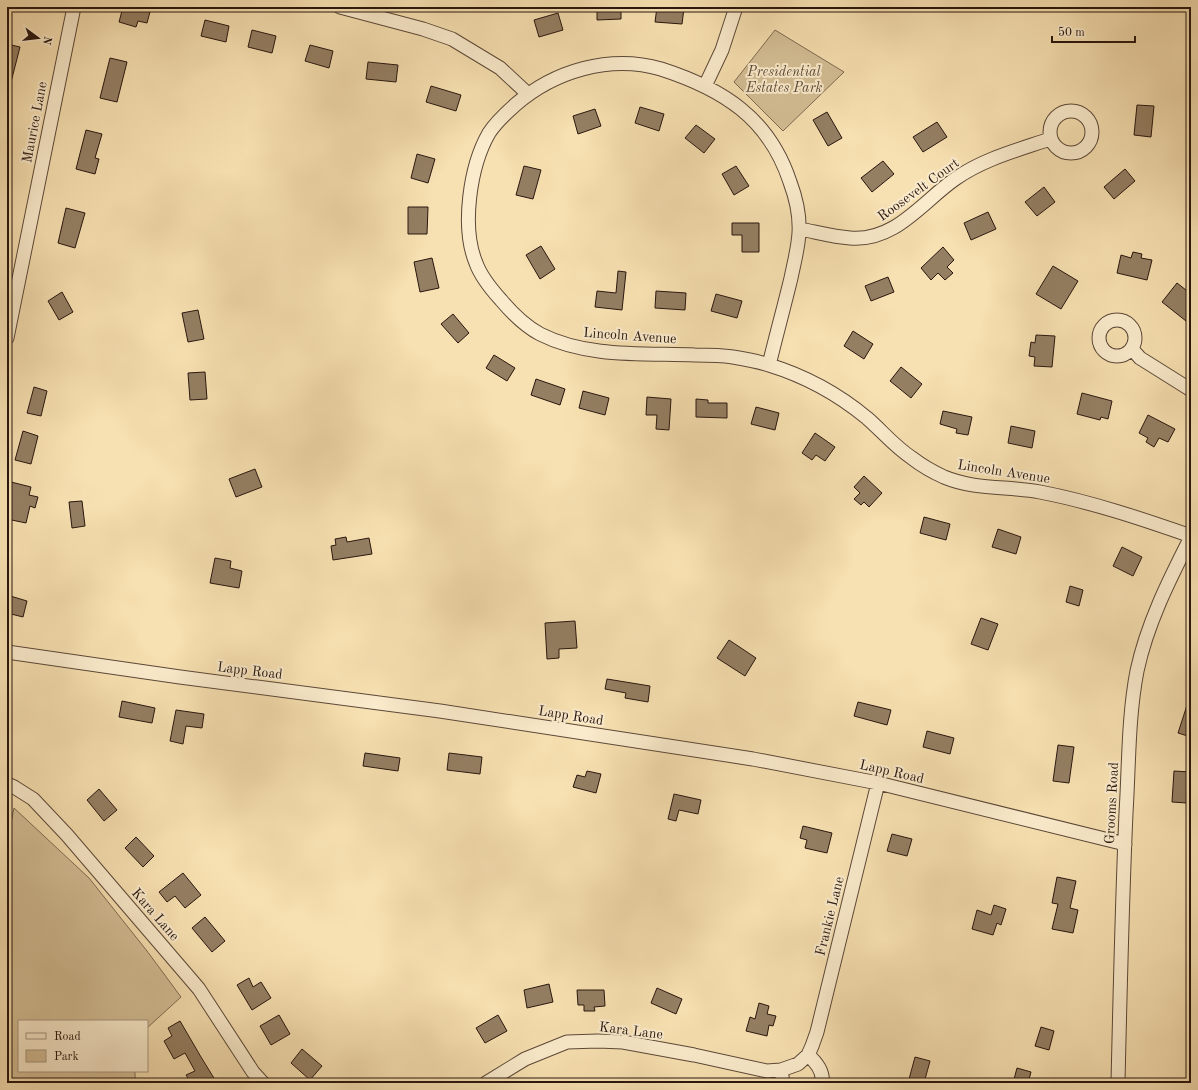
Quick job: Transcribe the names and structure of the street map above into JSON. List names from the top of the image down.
{
  "streets": {
    "street": [
      "Maurice Lane",
      "Roosevelt Court",
      "Lincoln Avenue",
      "Lapp Road",
      "Grooms Road",
      "Kara Lane",
      "Frankie Lane"
    ]
  },
  "crossings": [
    ["Roosevelt Court", "Lincoln Avenue"],
    ["Lincoln Avenue", "Grooms Road"],
    ["Lapp Road", "Grooms Road"],
    ["Lapp Road", "Frankie Lane"],
    ["Kara Lane", "Frankie Lane"]
  ],
  "parks": ["Presidential Estates Park"],
  "legend": ["Road", "Park"],
  "scale_bar": "50 m",
  "north": "right"
}
